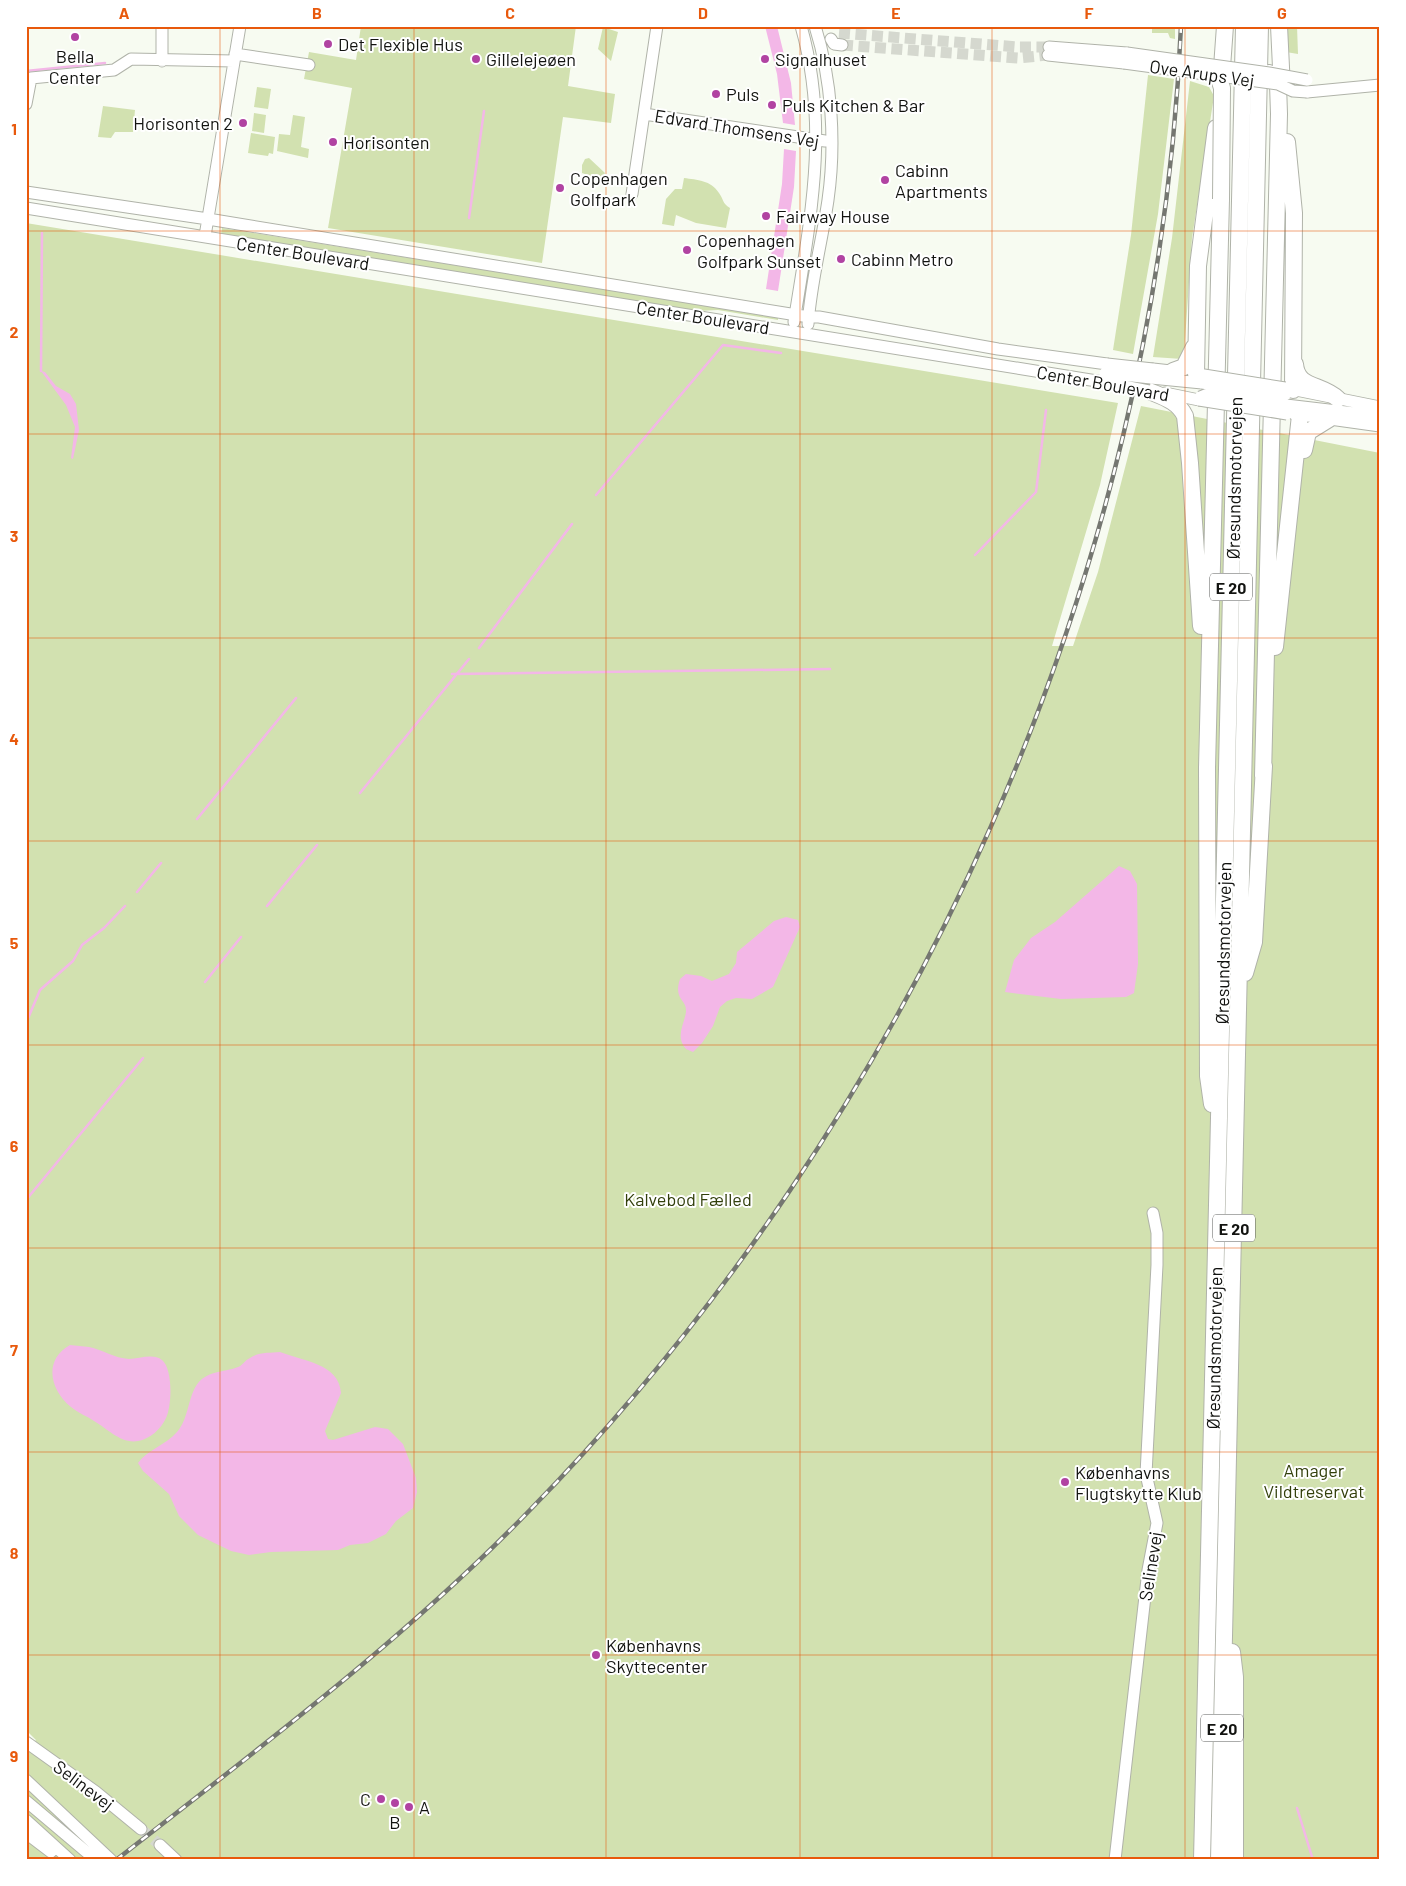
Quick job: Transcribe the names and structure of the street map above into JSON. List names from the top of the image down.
{
  "streets": {
    "highway": ["Øresundsmotorvejen", "E 20"],
    "street": [
      "Ove Arups Vej",
      "Edvard Thomsens Vej",
      "Center Boulevard",
      "Selinevej"
    ]
  },
  "parks": ["Kalvebod Fælled", "Amager Vildtreservat"],
  "places": [
    "Bella Center",
    "Det Flexible Hus",
    "Gillelejeøen",
    "Signalhuset",
    "Puls",
    "Puls Kitchen & Bar",
    "Horisonten 2",
    "Horisonten",
    "Cabinn Apartments",
    "Copenhagen Golfpark",
    "Fairway House",
    "Copenhagen Golfpark Sunset",
    "Cabinn Metro",
    "Københavns Flugtskytte Klub",
    "Københavns Skyttecenter",
    "C",
    "B",
    "A"
  ],
  "grid": {
    "columns": [
      "A",
      "B",
      "C",
      "D",
      "E",
      "F",
      "G"
    ],
    "rows": [
      "1",
      "2",
      "3",
      "4",
      "5",
      "6",
      "7",
      "8",
      "9"
    ]
  }
}
